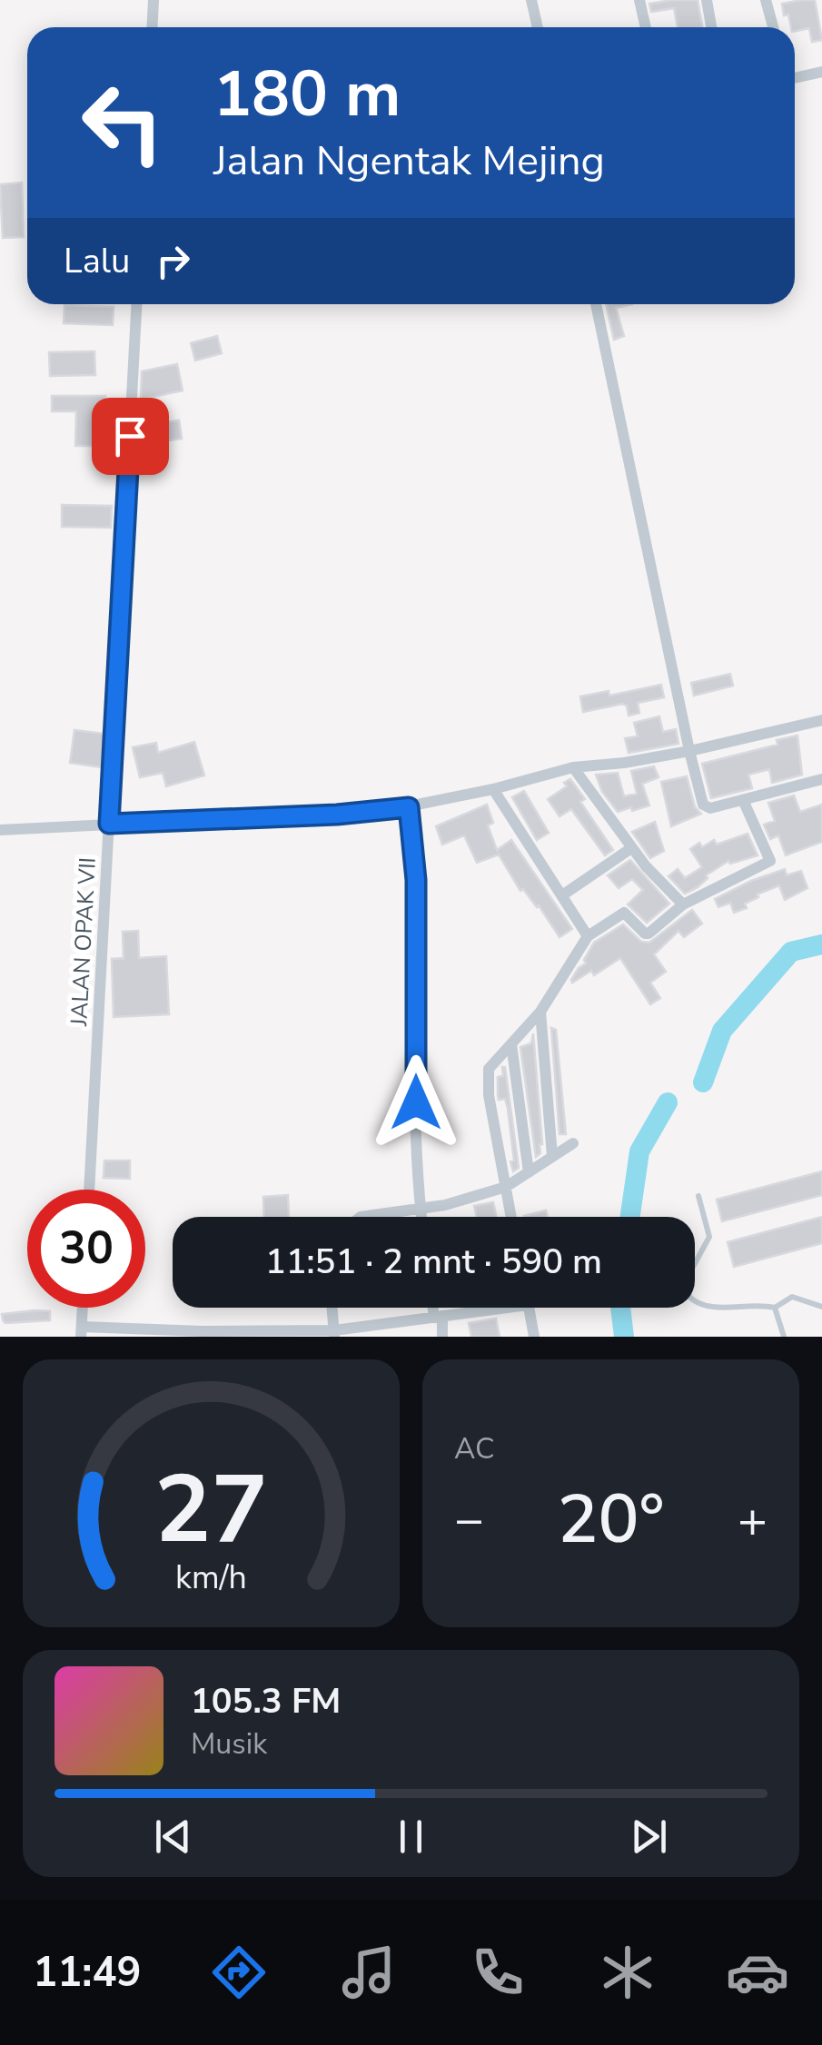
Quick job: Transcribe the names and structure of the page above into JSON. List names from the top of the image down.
{
  "streets": {
    "street": ["JALAN OPAK VII"]
  },
  "page": {
    "turn": ["180 m", "Jalan Ngentak Mejing"],
    "then": "Lalu",
    "limit": "30",
    "trip": "11:51 · 2 mnt · 590 m",
    "tile": "AC",
    "heat": ["−", "20°", "+"],
    "song": ["105.3 FM", "Musik"],
    "tabs": "11:49",
    "gauge": ["27", "km/h"]
  }
}
